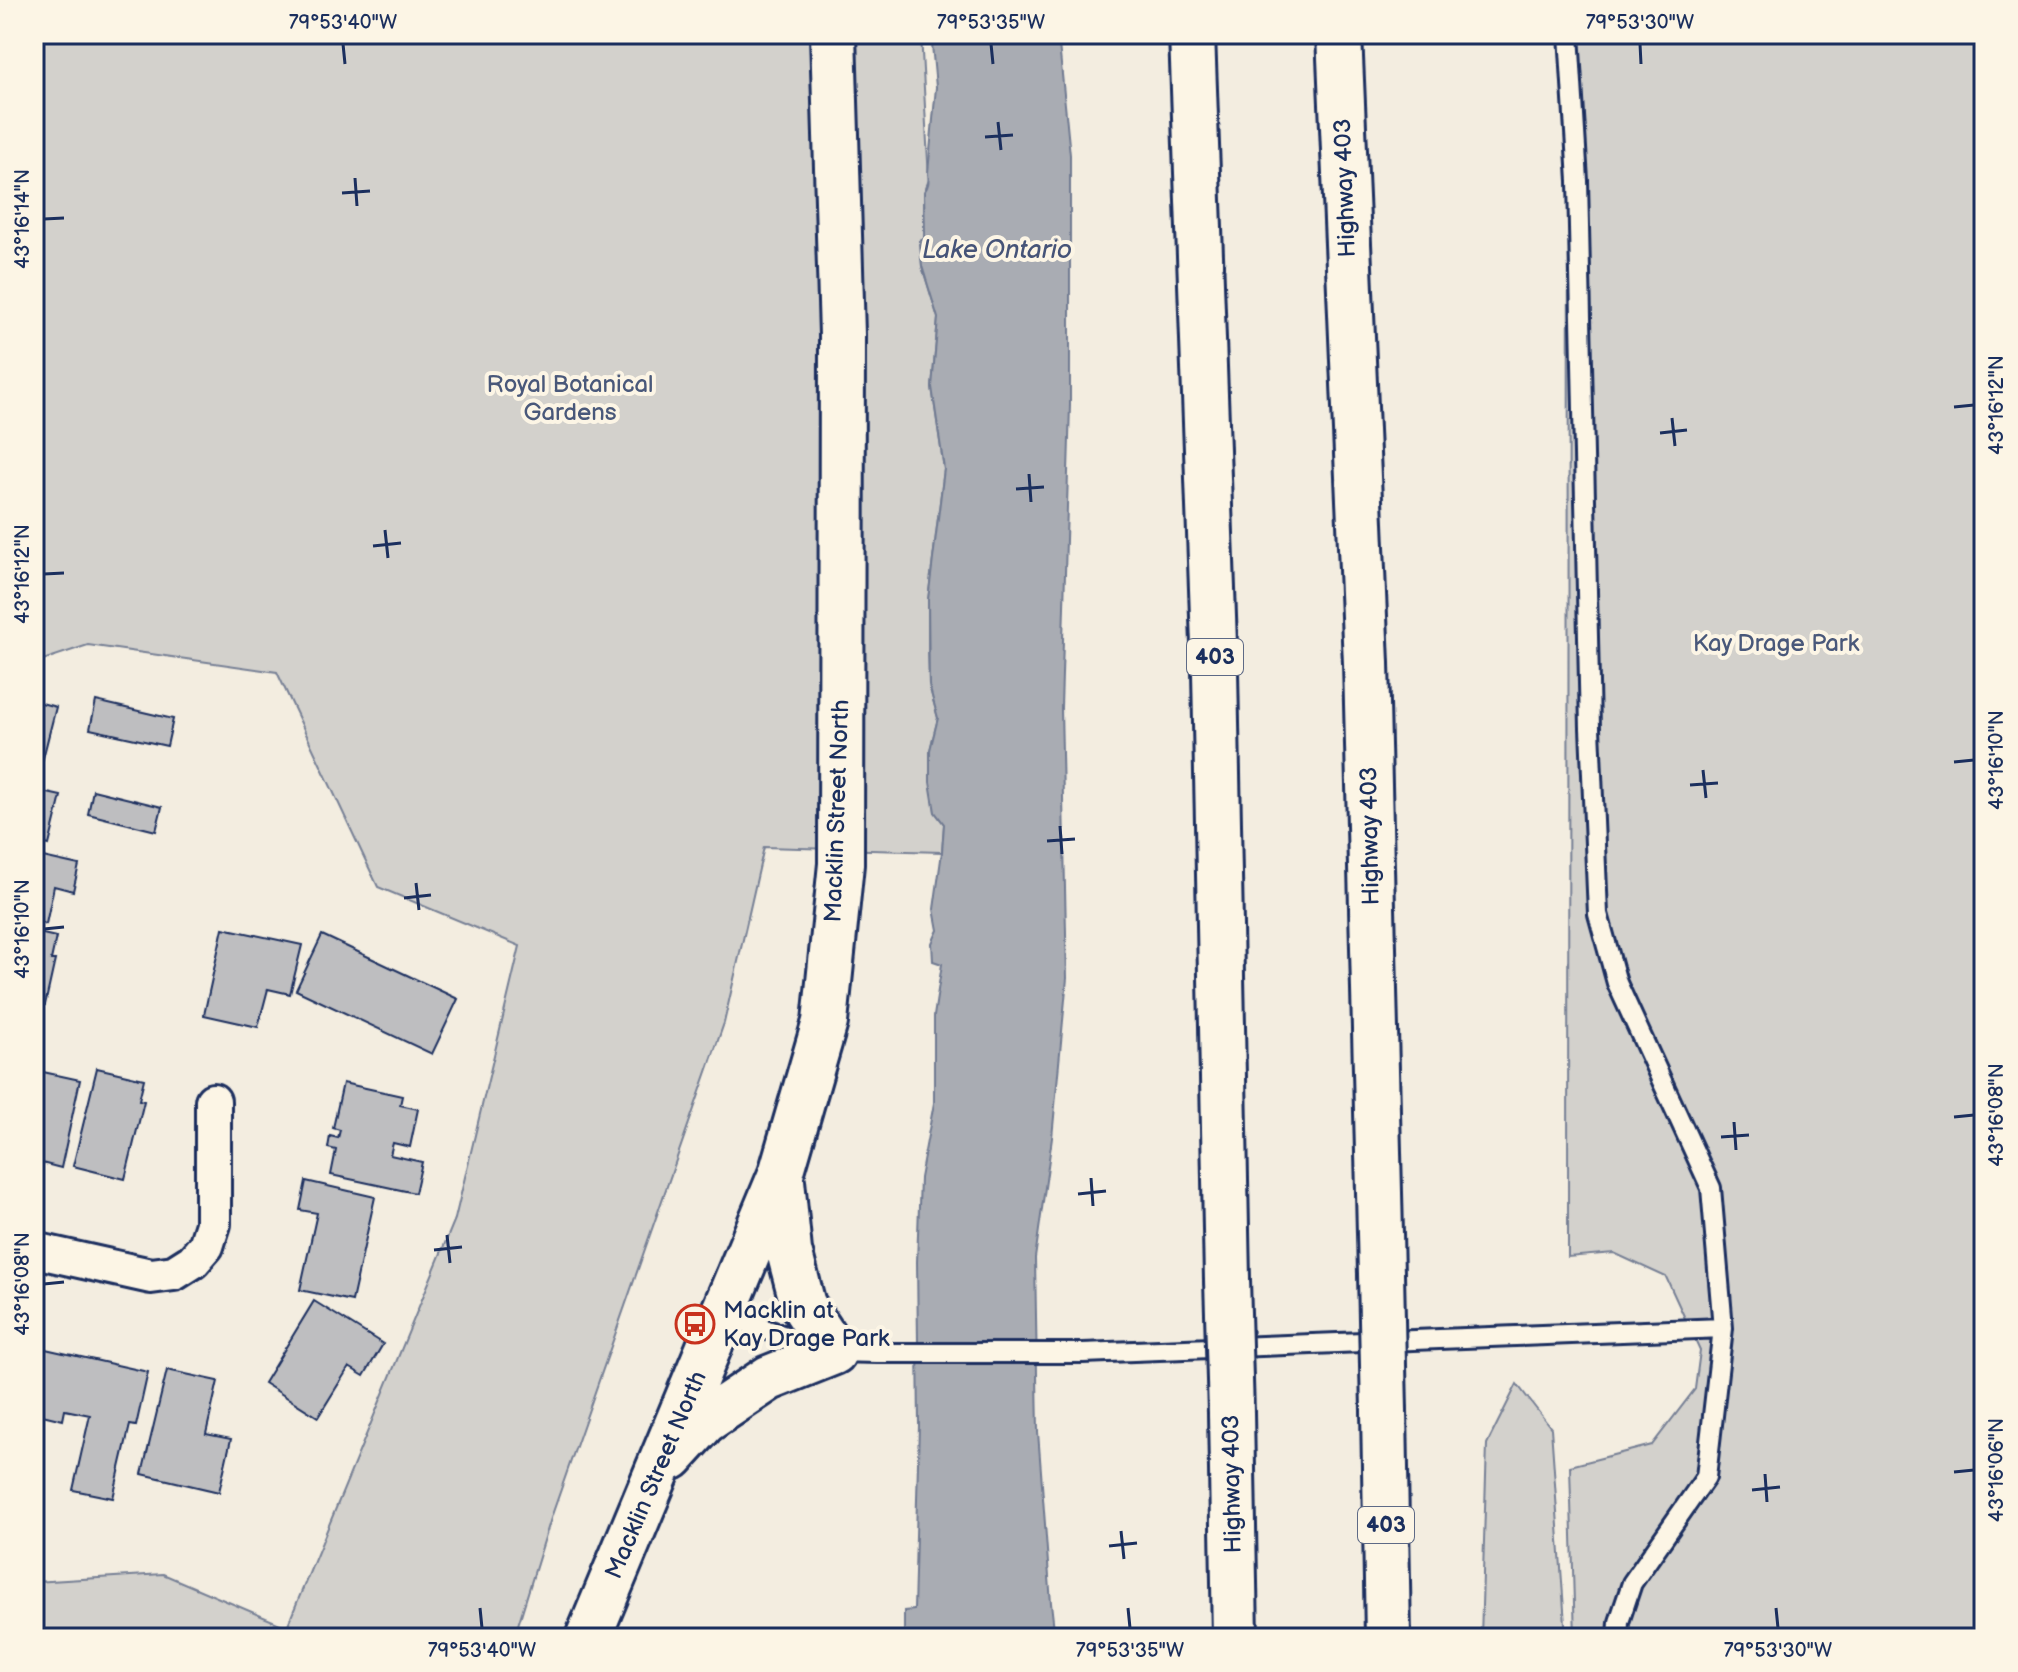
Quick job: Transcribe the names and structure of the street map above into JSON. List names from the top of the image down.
{
  "streets": {
    "main road": ["Highway 403", "403", "Macklin Street North"]
  },
  "water": ["Lake Ontario"],
  "parks": ["Royal Botanical Gardens", "Kay Drage Park"],
  "places": {
    "bus stop": ["Macklin at Kay Drage Park"]
  },
  "coordinates": [
    "79°53'40\"W",
    "79°53'35\"W",
    "79°53'30\"W",
    "43°16'14\"N",
    "43°16'12\"N",
    "43°16'10\"N",
    "43°16'08\"N",
    "43°16'06\"N"
  ]
}
